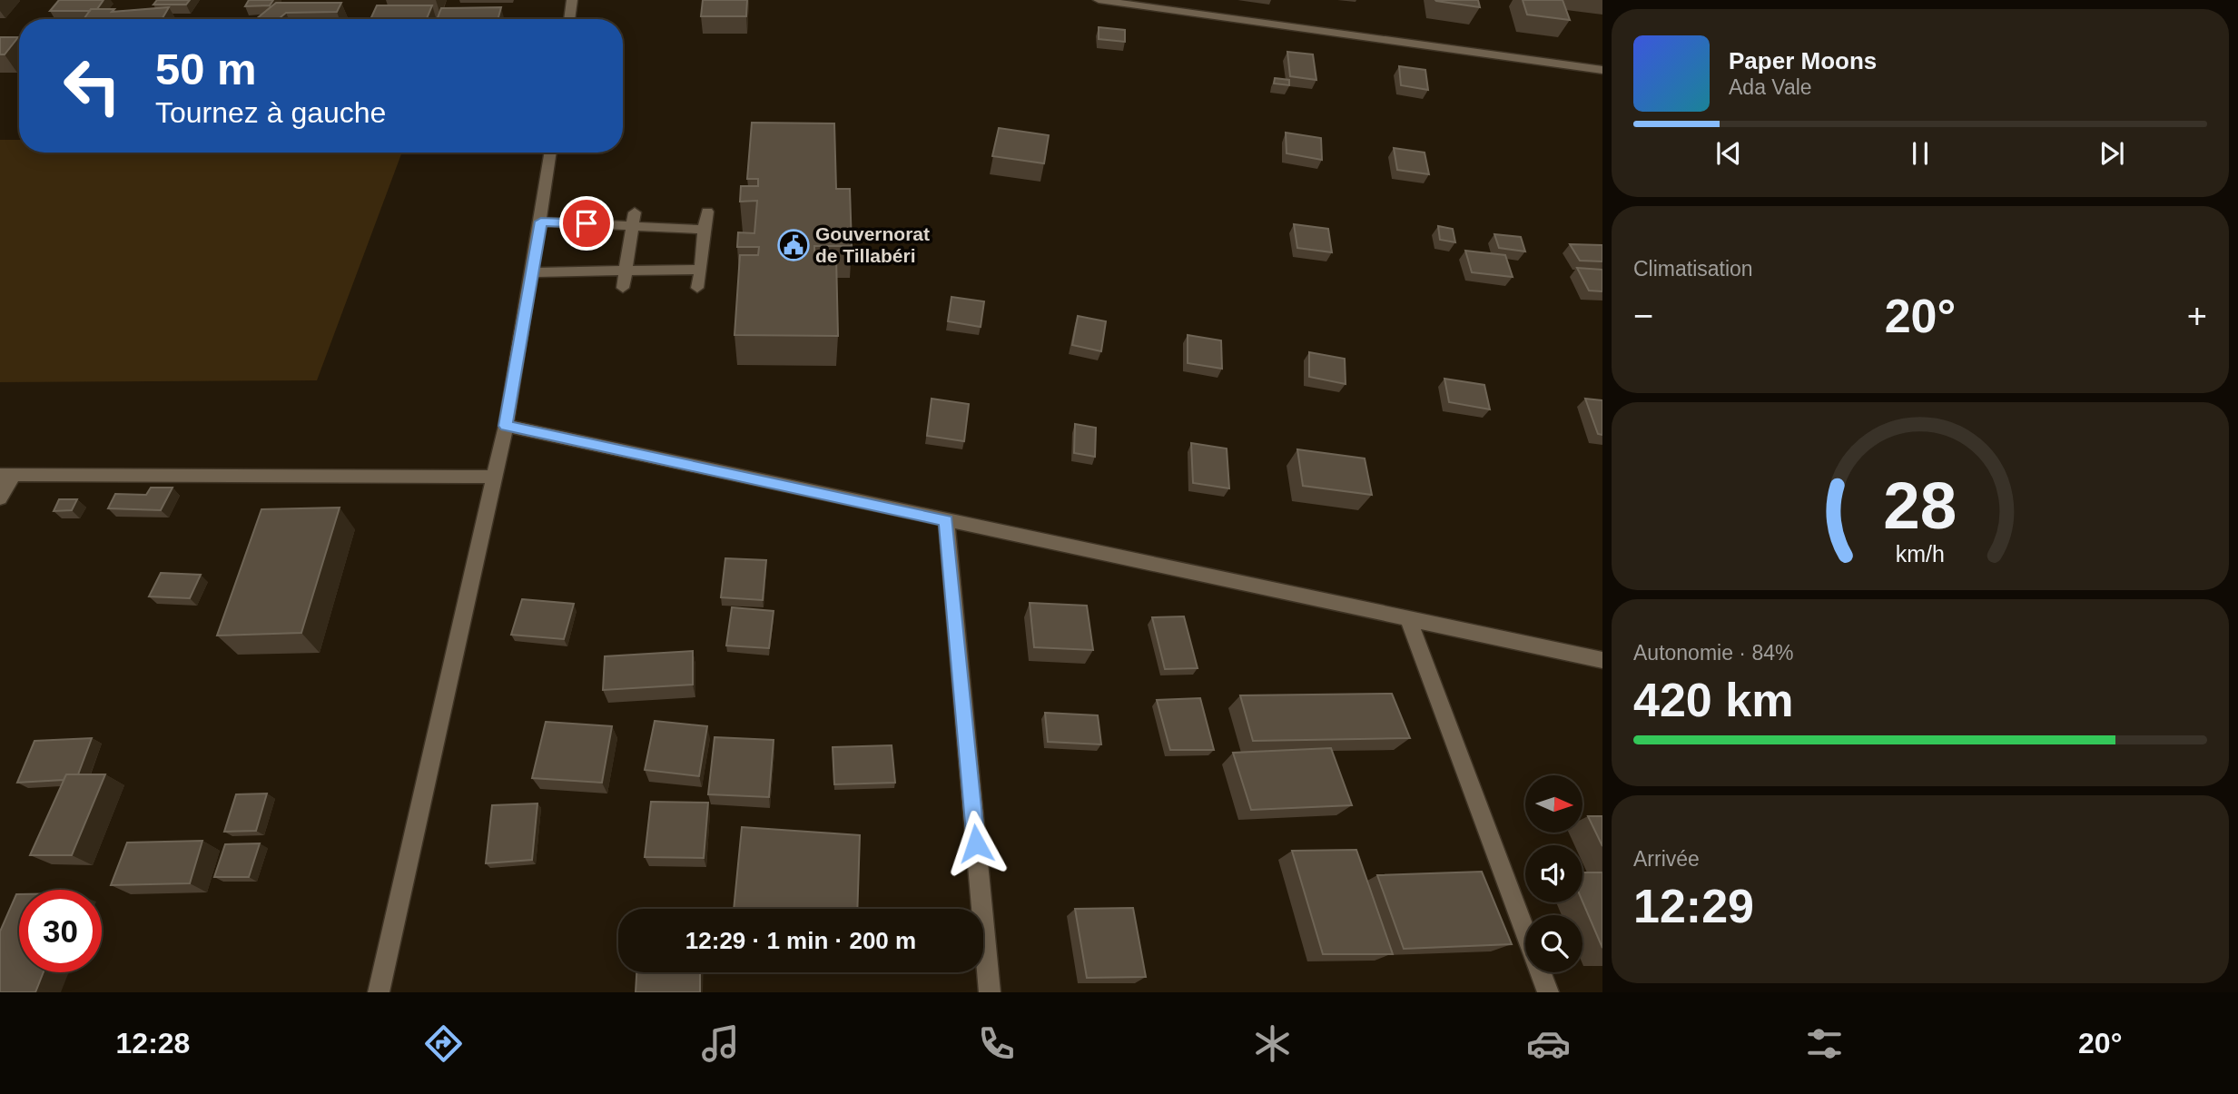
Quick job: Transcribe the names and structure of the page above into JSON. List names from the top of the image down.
{
  "places": {
    "public building": ["Gouvernorat de Tillabéri"]
  },
  "north": "right",
  "page": {
    "turn": ["50 m", "Tournez à gauche"],
    "song": ["Paper Moons", "Ada Vale"],
    "tile": [
      "Climatisation",
      ["Autonomie · 84%", "420 km"],
      ["Arrivée", "12:29"]
    ],
    "heat": ["−", "20°", "+"],
    "limit": "30",
    "trip": "12:29 · 1 min · 200 m",
    "tabs": ["12:28", "20°"],
    "gauge": ["28", "km/h"]
  }
}
